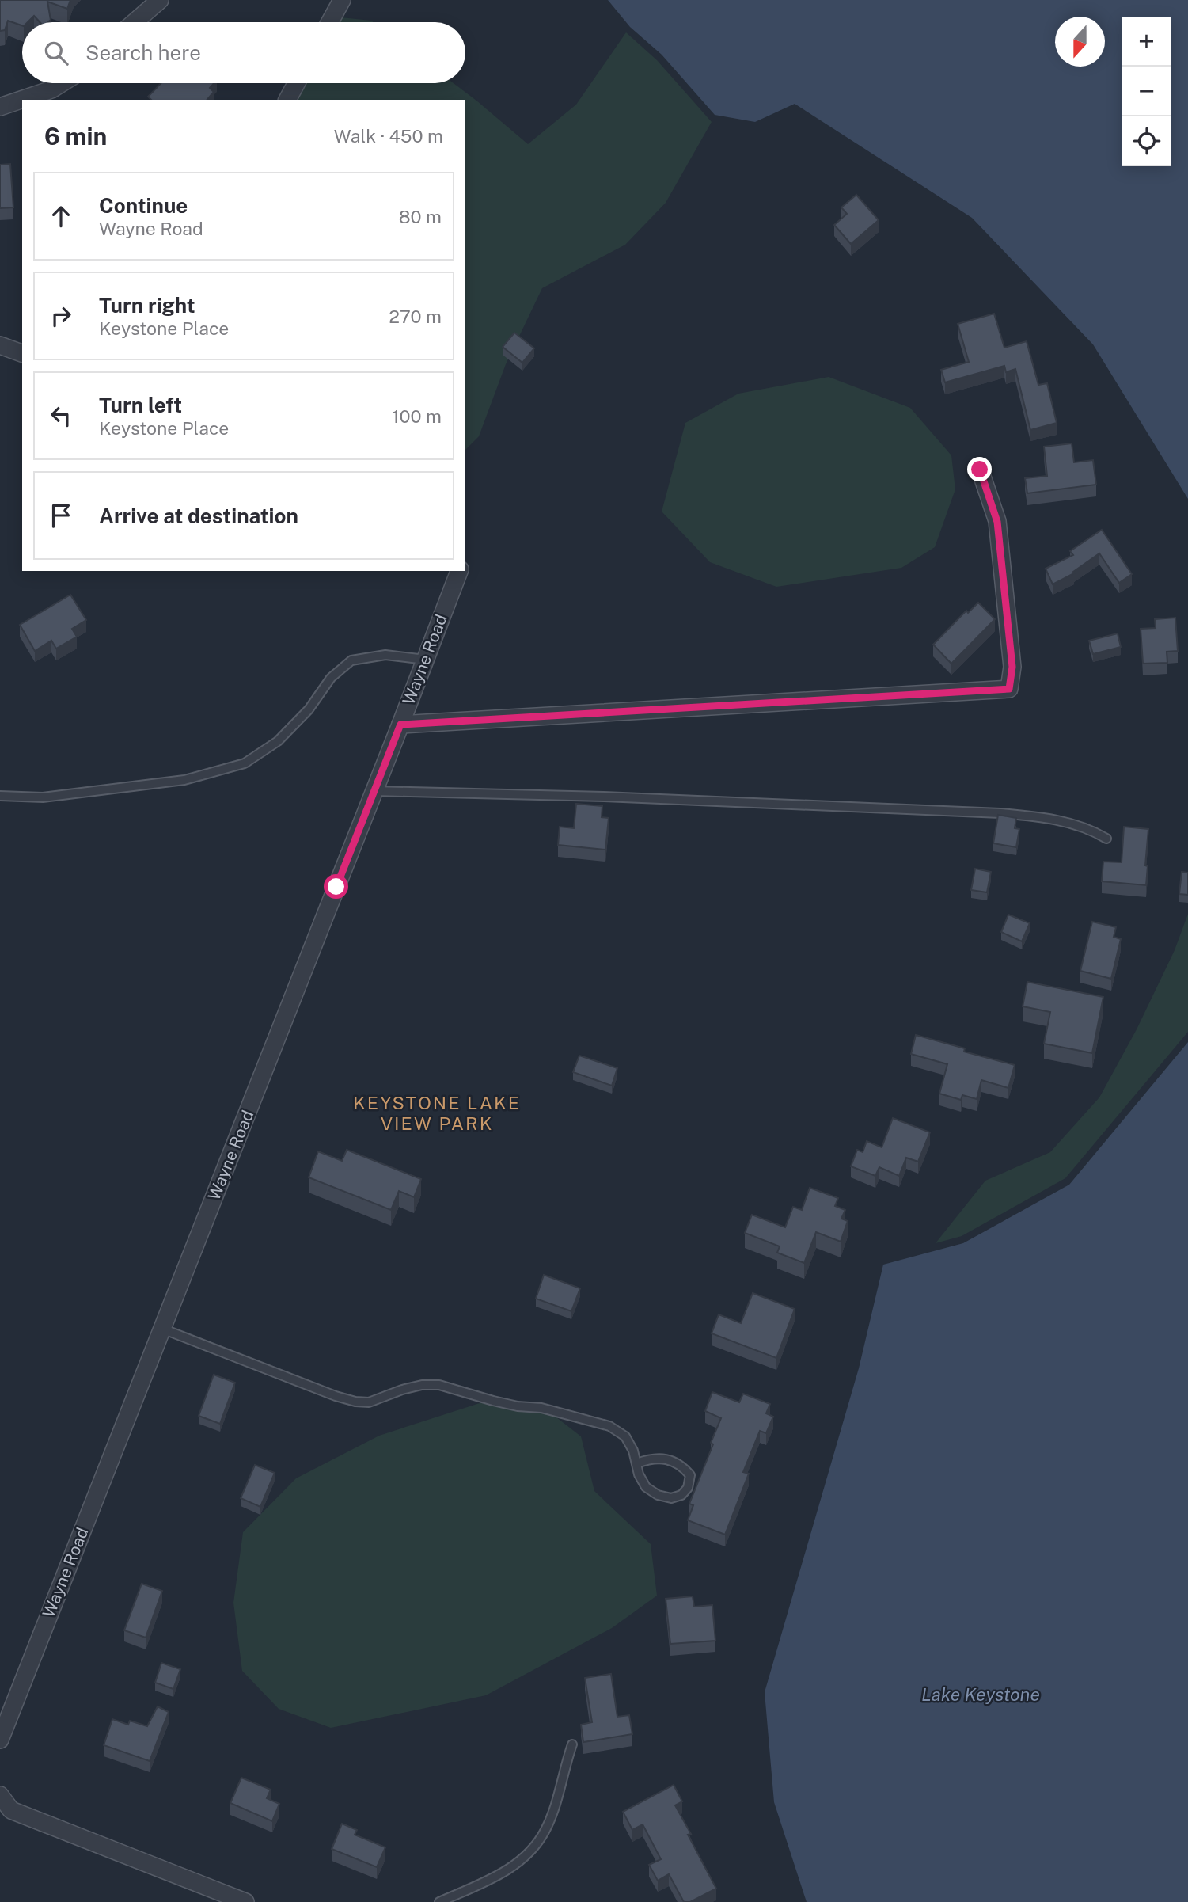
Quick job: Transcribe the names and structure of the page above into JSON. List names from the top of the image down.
{
  "streets": {
    "street": ["Wayne Road"]
  },
  "districts": ["KEYSTONE LAKE VIEW PARK"],
  "water": ["Lake Keystone"],
  "north": "bottom",
  "page": {
    "map_buttons": ["+", "−"],
    "search": "Search here",
    "heading": ["6 min", "Walk · 450 m"],
    "list": [
      ["Continue", "Wayne Road", "80 m"],
      ["Turn right", "Keystone Place", "270 m"],
      ["Turn left", "Keystone Place", "100 m"],
      "Arrive at destination"
    ]
  }
}
